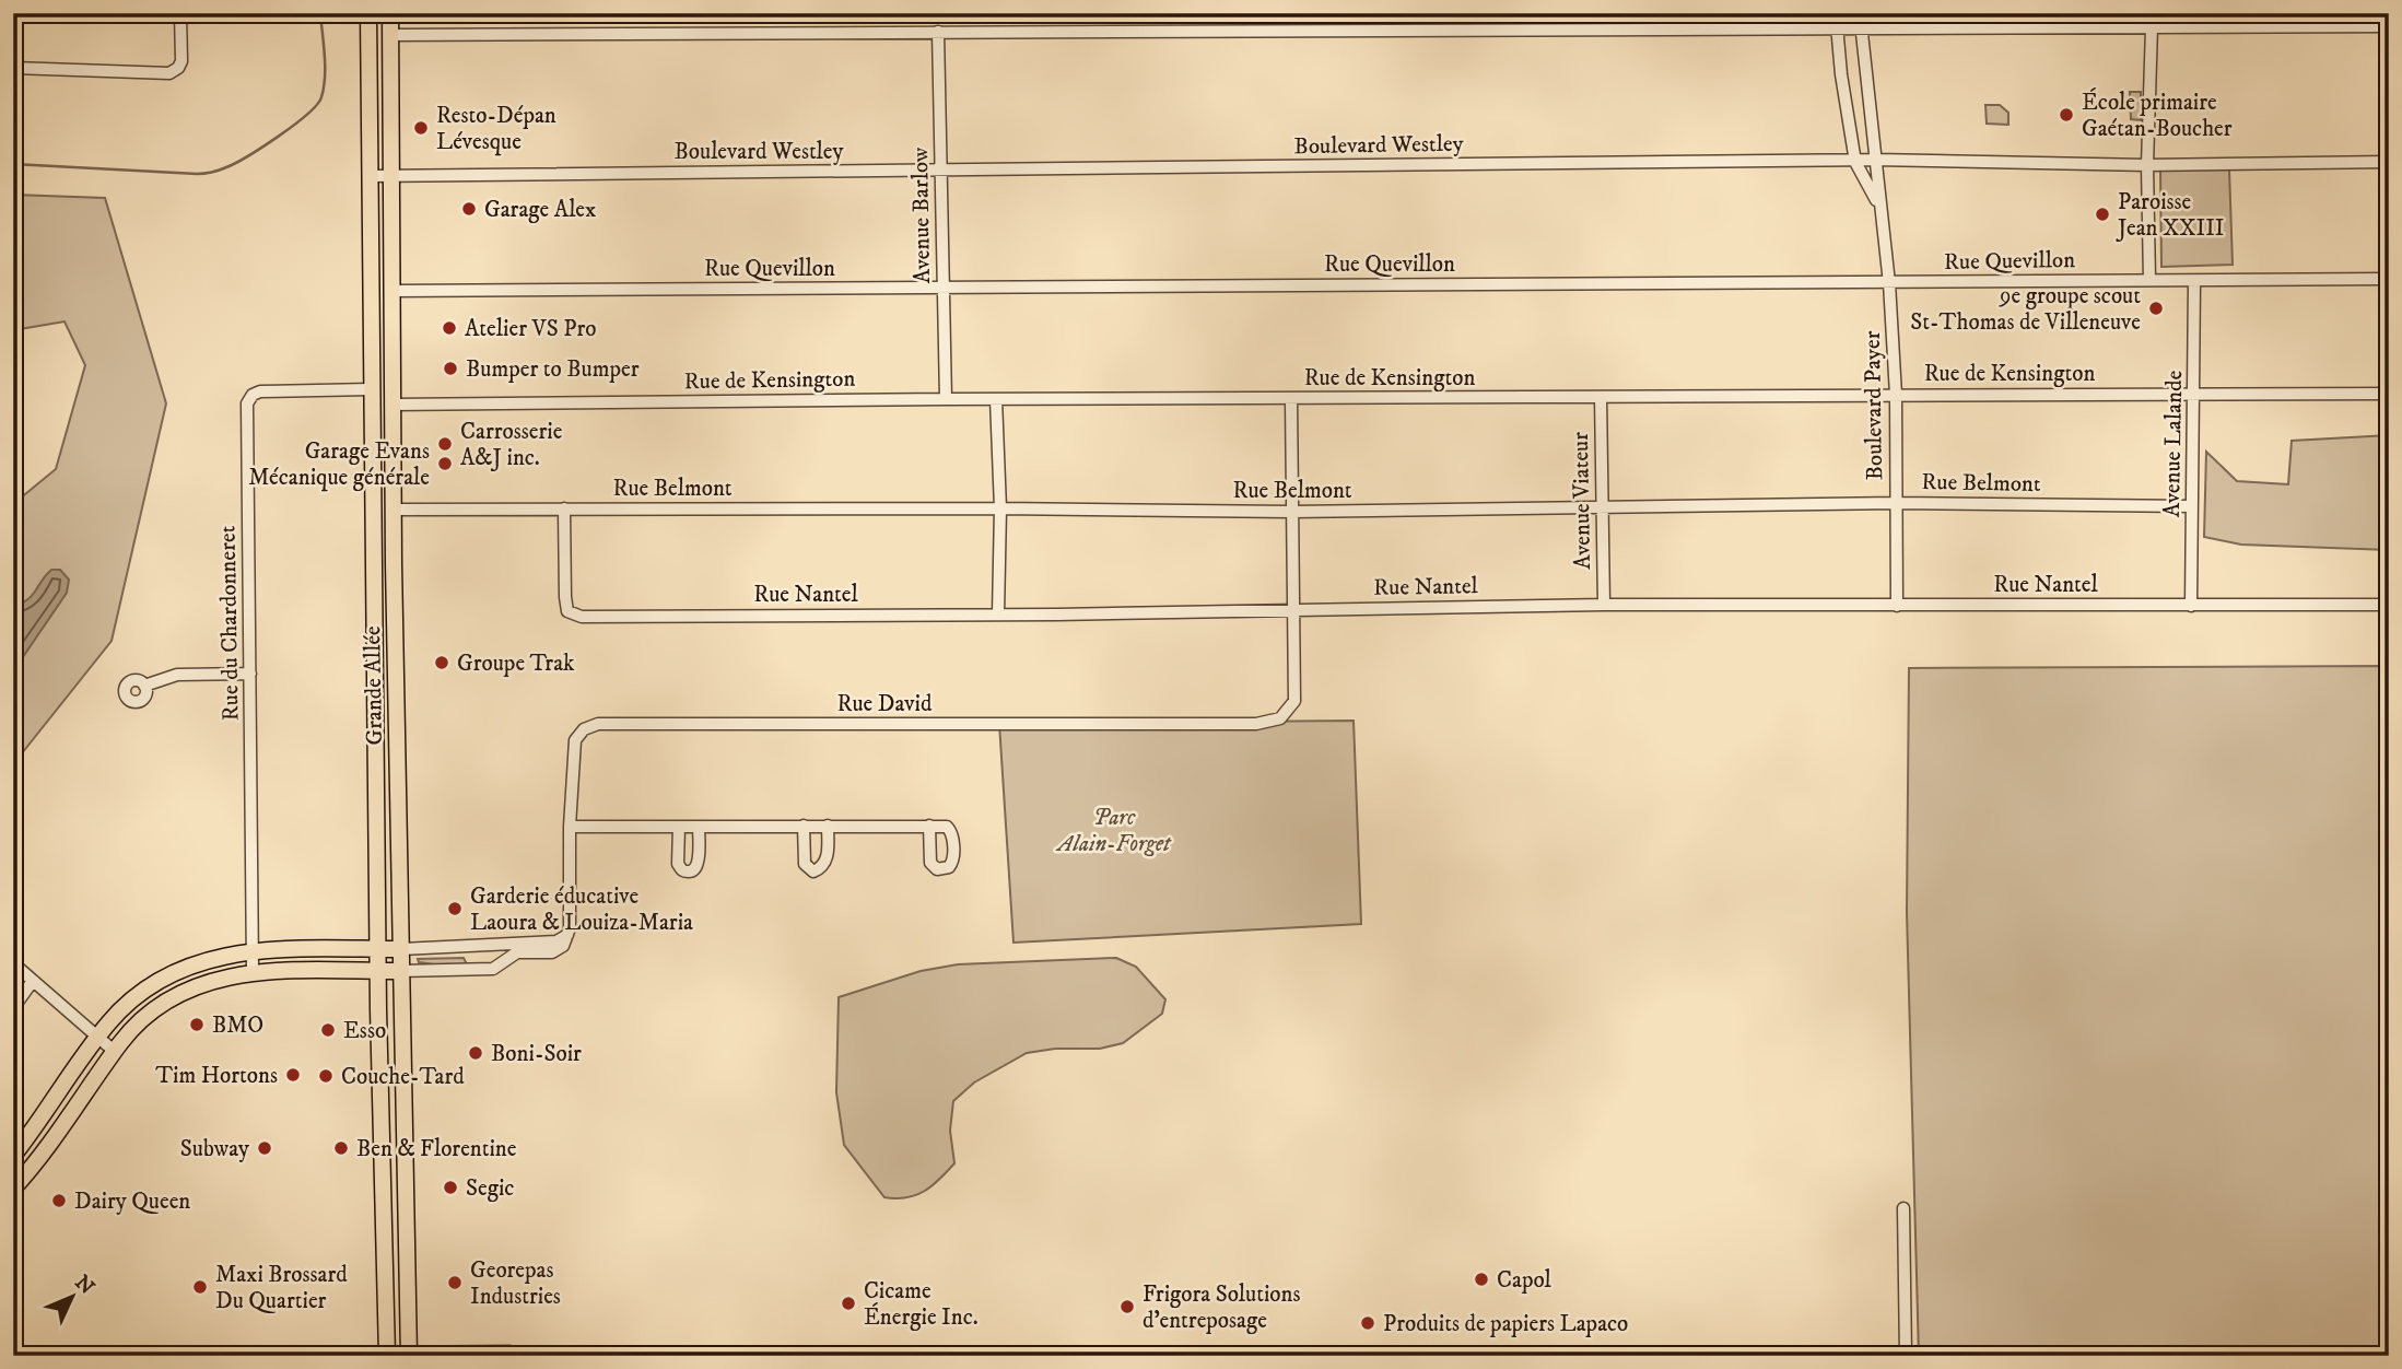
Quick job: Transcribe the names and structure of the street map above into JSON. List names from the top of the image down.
{
  "streets": {
    "main road": ["Grande Allée"],
    "street": [
      "Boulevard Westley",
      "Avenue Barlow",
      "Rue Quevillon",
      "Rue de Kensington",
      "Boulevard Payer",
      "Avenue Lalande",
      "Rue Belmont",
      "Avenue Viateur",
      "Rue Nantel",
      "Rue du Chardonneret",
      "Rue David"
    ]
  },
  "crossings": [
    ["Boulevard Westley", "Avenue Barlow"],
    ["Boulevard Westley", "Boulevard Payer"],
    ["Boulevard Westley", "Grande Allée"],
    ["Avenue Barlow", "Rue Quevillon"],
    ["Avenue Barlow", "Rue de Kensington"],
    ["Rue Quevillon", "Boulevard Payer"],
    ["Rue Quevillon", "Avenue Lalande"],
    ["Rue Quevillon", "Grande Allée"],
    ["Rue de Kensington", "Boulevard Payer"],
    ["Rue de Kensington", "Avenue Lalande"],
    ["Rue de Kensington", "Avenue Viateur"],
    ["Rue de Kensington", "Grande Allée"],
    ["Boulevard Payer", "Rue Belmont"],
    ["Boulevard Payer", "Rue Nantel"],
    ["Avenue Lalande", "Rue Belmont"],
    ["Avenue Lalande", "Rue Nantel"],
    ["Rue Belmont", "Avenue Viateur"],
    ["Rue Belmont", "Rue Nantel"],
    ["Rue Belmont", "Grande Allée"],
    ["Avenue Viateur", "Rue Nantel"],
    ["Rue Nantel", "Rue David"],
    ["Rue du Chardonneret", "Grande Allée"]
  ],
  "parks": ["Parc Alain-Forget"],
  "places": [
    "École primaire Gaétan-Boucher",
    "Resto-Dépan Lévesque",
    "Garage Alex",
    "Paroisse Jean XXIII",
    "9e groupe scout St-Thomas de Villeneuve",
    "Atelier VS Pro",
    "Bumper to Bumper",
    "Carrosserie A&J inc.",
    "Garage Evans Mécanique générale",
    "Groupe Trak",
    "Garderie éducative Laoura & Louiza-Maria",
    "BMO",
    "Esso",
    "Boni-Soir",
    "Tim Hortons",
    "Couche-Tard",
    "Subway",
    "Ben & Florentine",
    "Segic",
    "Dairy Queen",
    "Capol",
    "Georepas Industries",
    "Maxi Brossard Du Quartier",
    "Cicame Énergie Inc.",
    "Frigora Solutions d'entreposage",
    "Produits de papiers Lapaco"
  ],
  "north": "top right"
}
